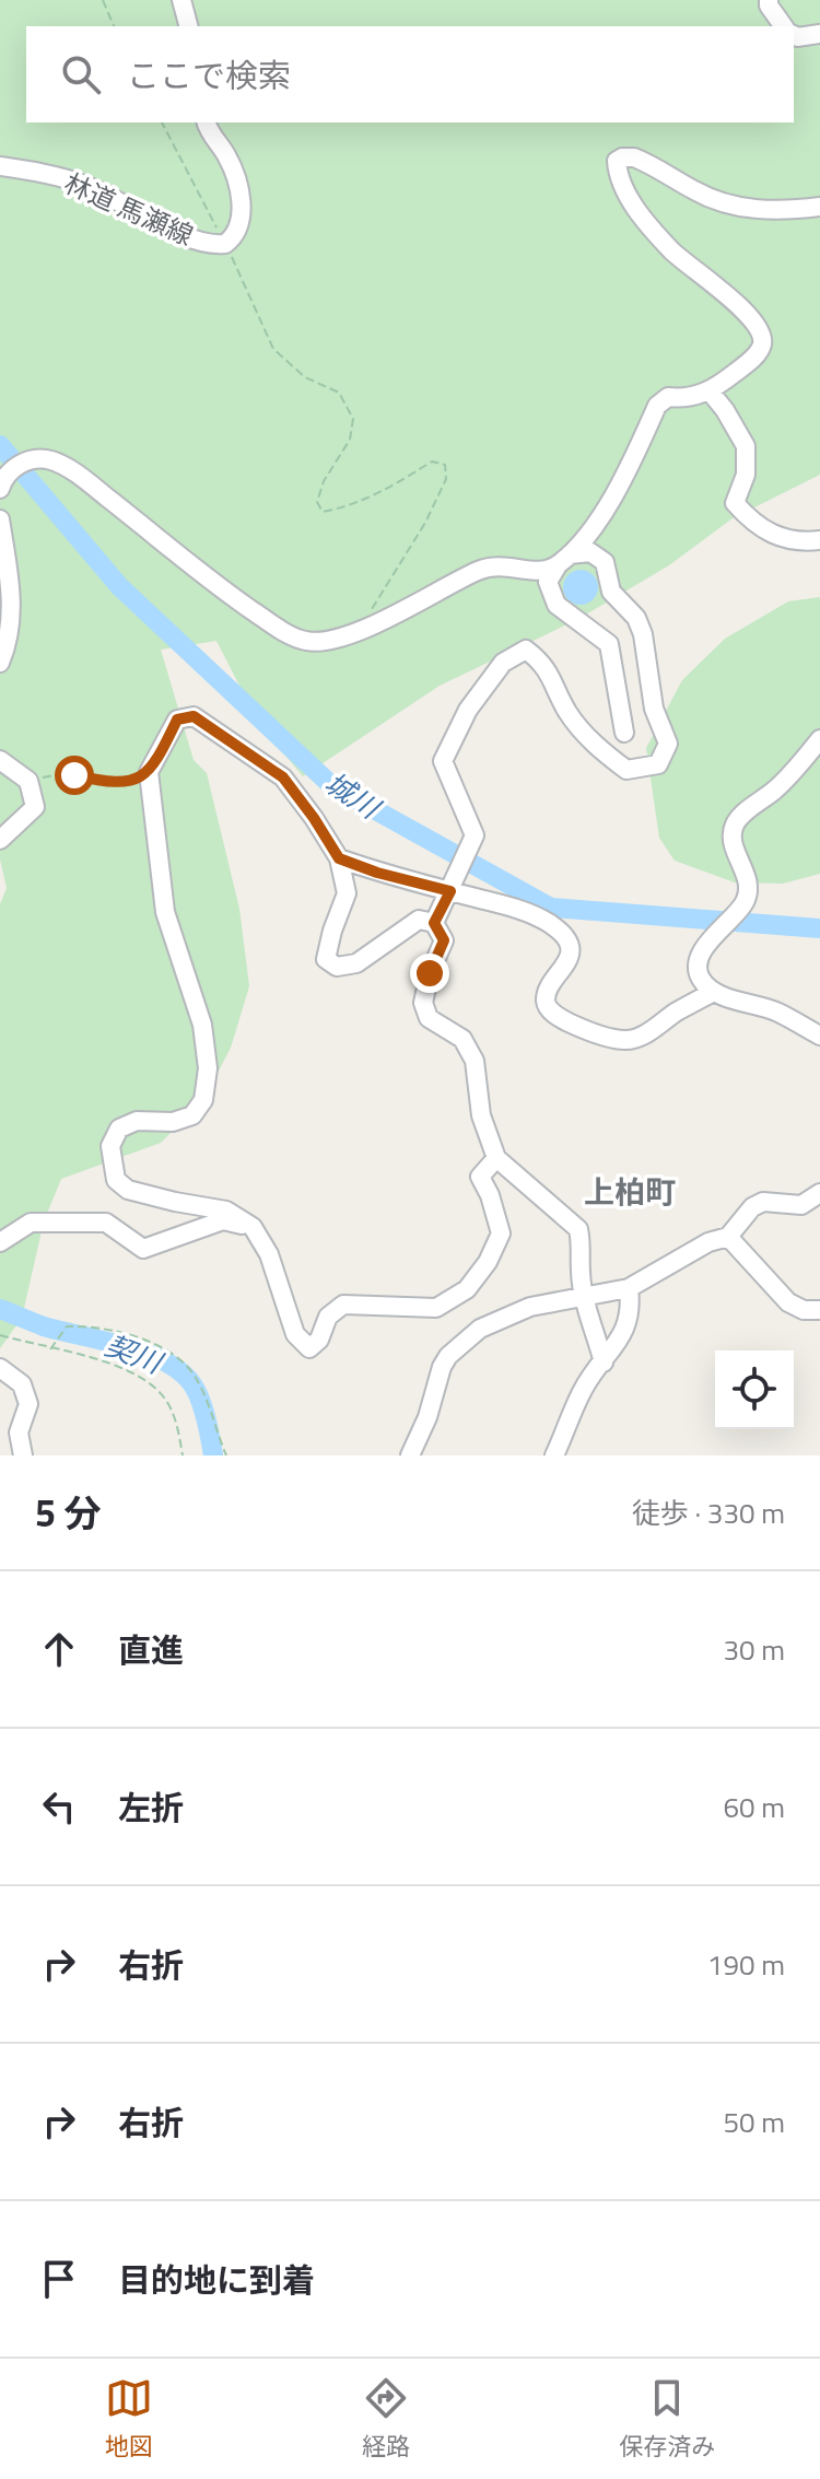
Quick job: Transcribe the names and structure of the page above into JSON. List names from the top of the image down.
{
  "streets": {
    "street": ["林道 馬瀬線"]
  },
  "districts": ["上柏町"],
  "water": ["城川", "契川"],
  "page": {
    "search": "ここで検索",
    "heading": ["5 分", "徒歩 · 330 m"],
    "list": [
      ["直進", "30 m"],
      ["左折", "60 m"],
      ["右折", "190 m"],
      ["右折", "50 m"],
      "目的地に到着"
    ],
    "nav": ["地図", "経路", "保存済み"]
  }
}
